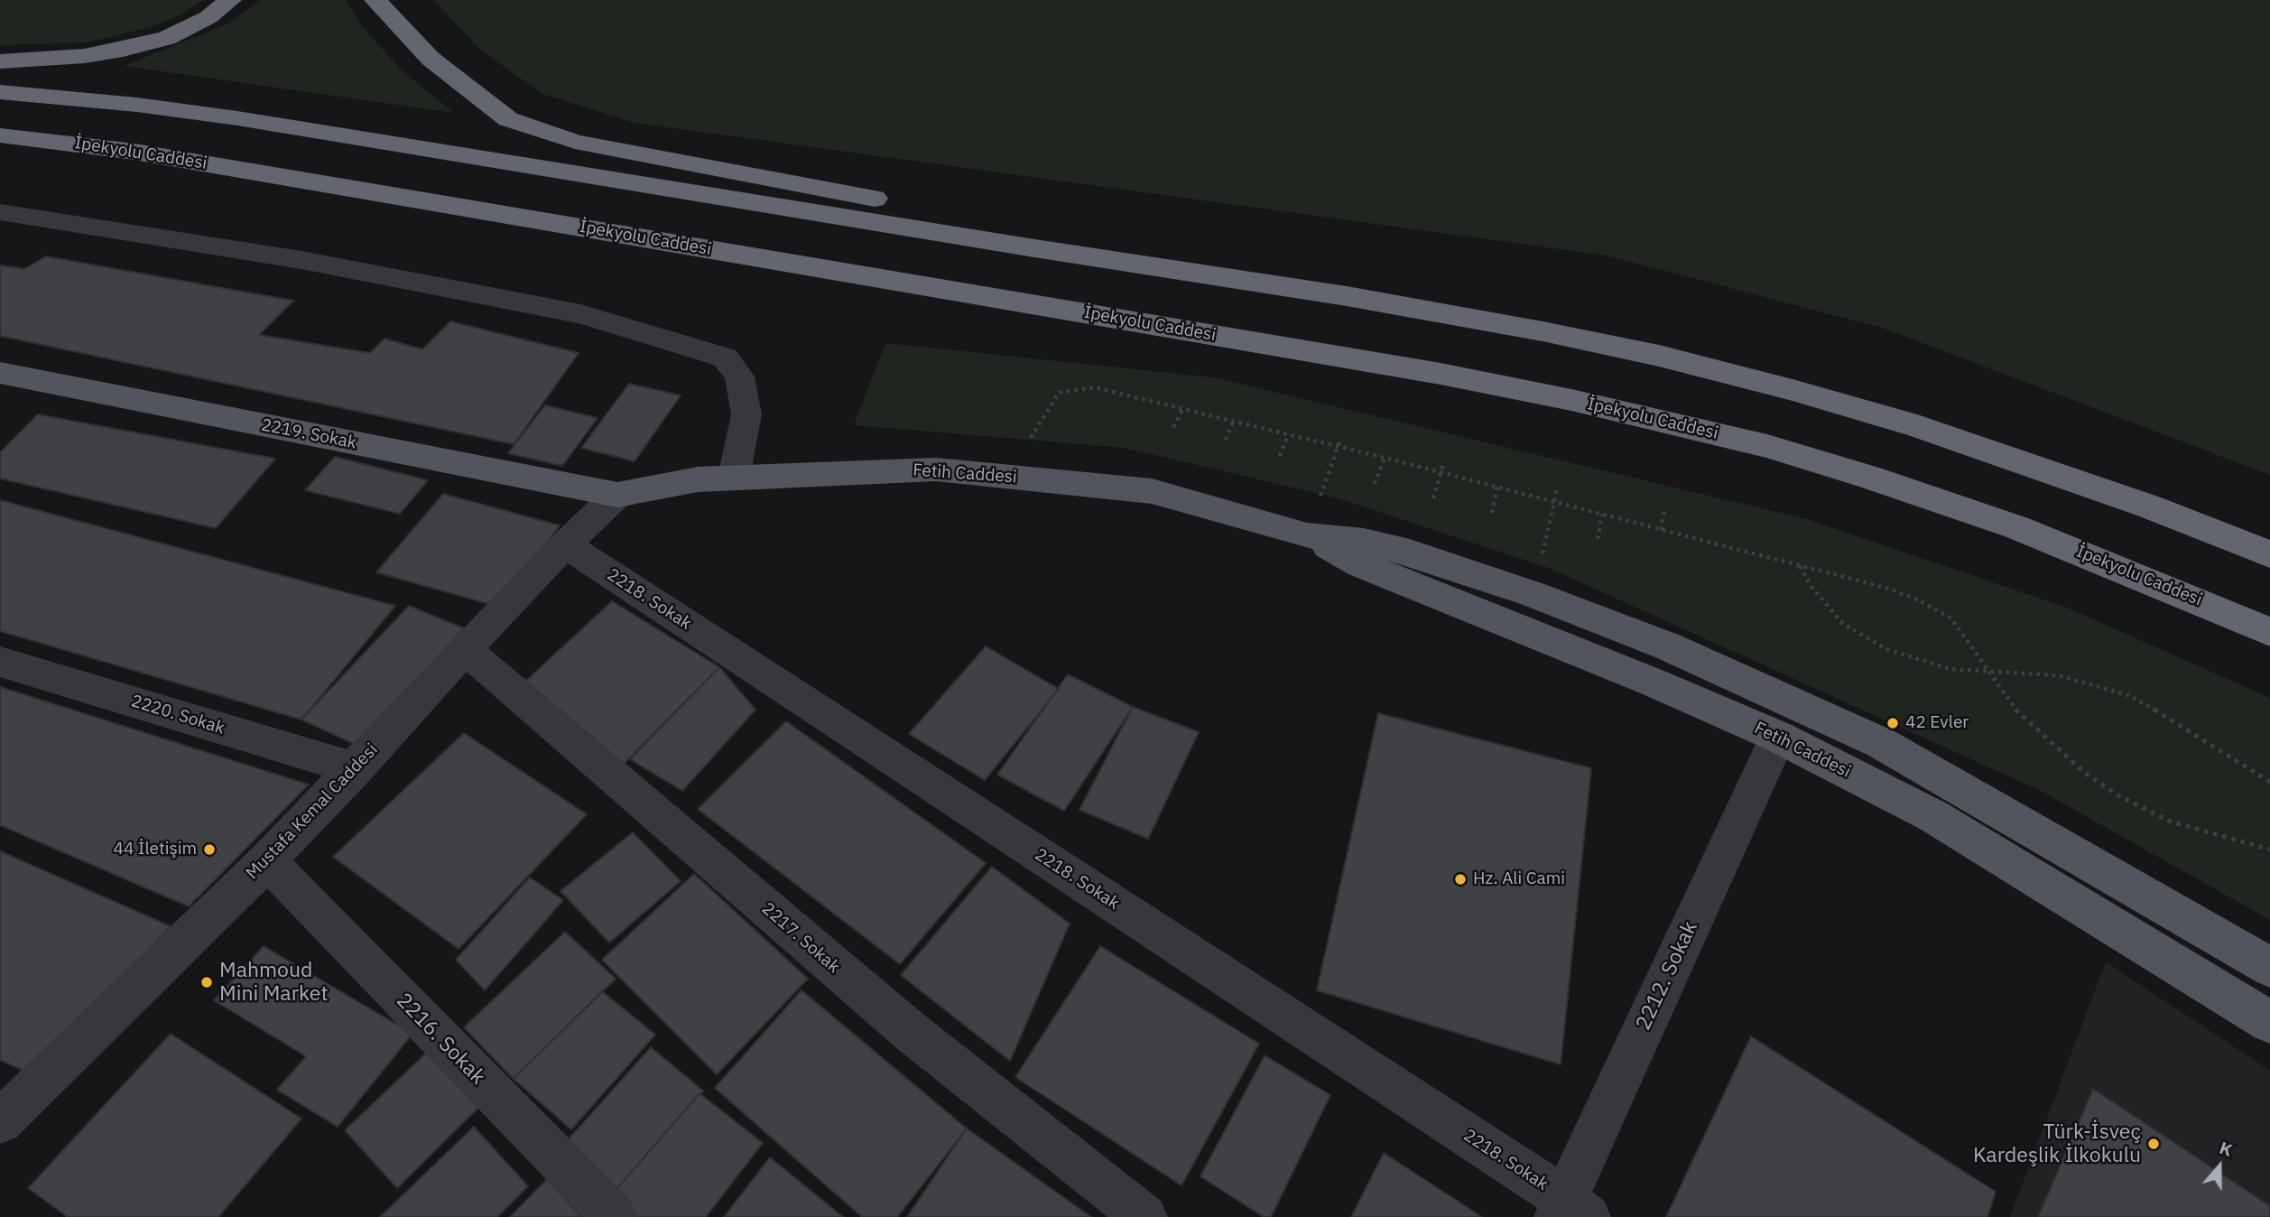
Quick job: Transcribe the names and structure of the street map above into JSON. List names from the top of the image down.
{
  "streets": {
    "highway": ["İpekyolu Caddesi"],
    "main road": ["2219. Sokak", "Fetih Caddesi"],
    "street": [
      "2218. Sokak",
      "2220. Sokak",
      "Mustafa Kemal Caddesi",
      "2217. Sokak",
      "2212. Sokak",
      "2216. Sokak"
    ]
  },
  "crossings": [
    ["2219. Sokak", "Fetih Caddesi"],
    ["2219. Sokak", "Mustafa Kemal Caddesi"],
    ["Fetih Caddesi", "Mustafa Kemal Caddesi"],
    ["Fetih Caddesi", "2212. Sokak"],
    ["2218. Sokak", "Mustafa Kemal Caddesi"],
    ["2218. Sokak", "2212. Sokak"],
    ["2220. Sokak", "Mustafa Kemal Caddesi"],
    ["Mustafa Kemal Caddesi", "2217. Sokak"],
    ["Mustafa Kemal Caddesi", "2216. Sokak"]
  ],
  "places": [
    "42 Evler",
    "44 İletişim",
    "Hz. Ali Cami",
    "Mahmoud Mini Market",
    "Türk-İsveç Kardeşlik İlkokulu"
  ],
  "north": "top"
}
